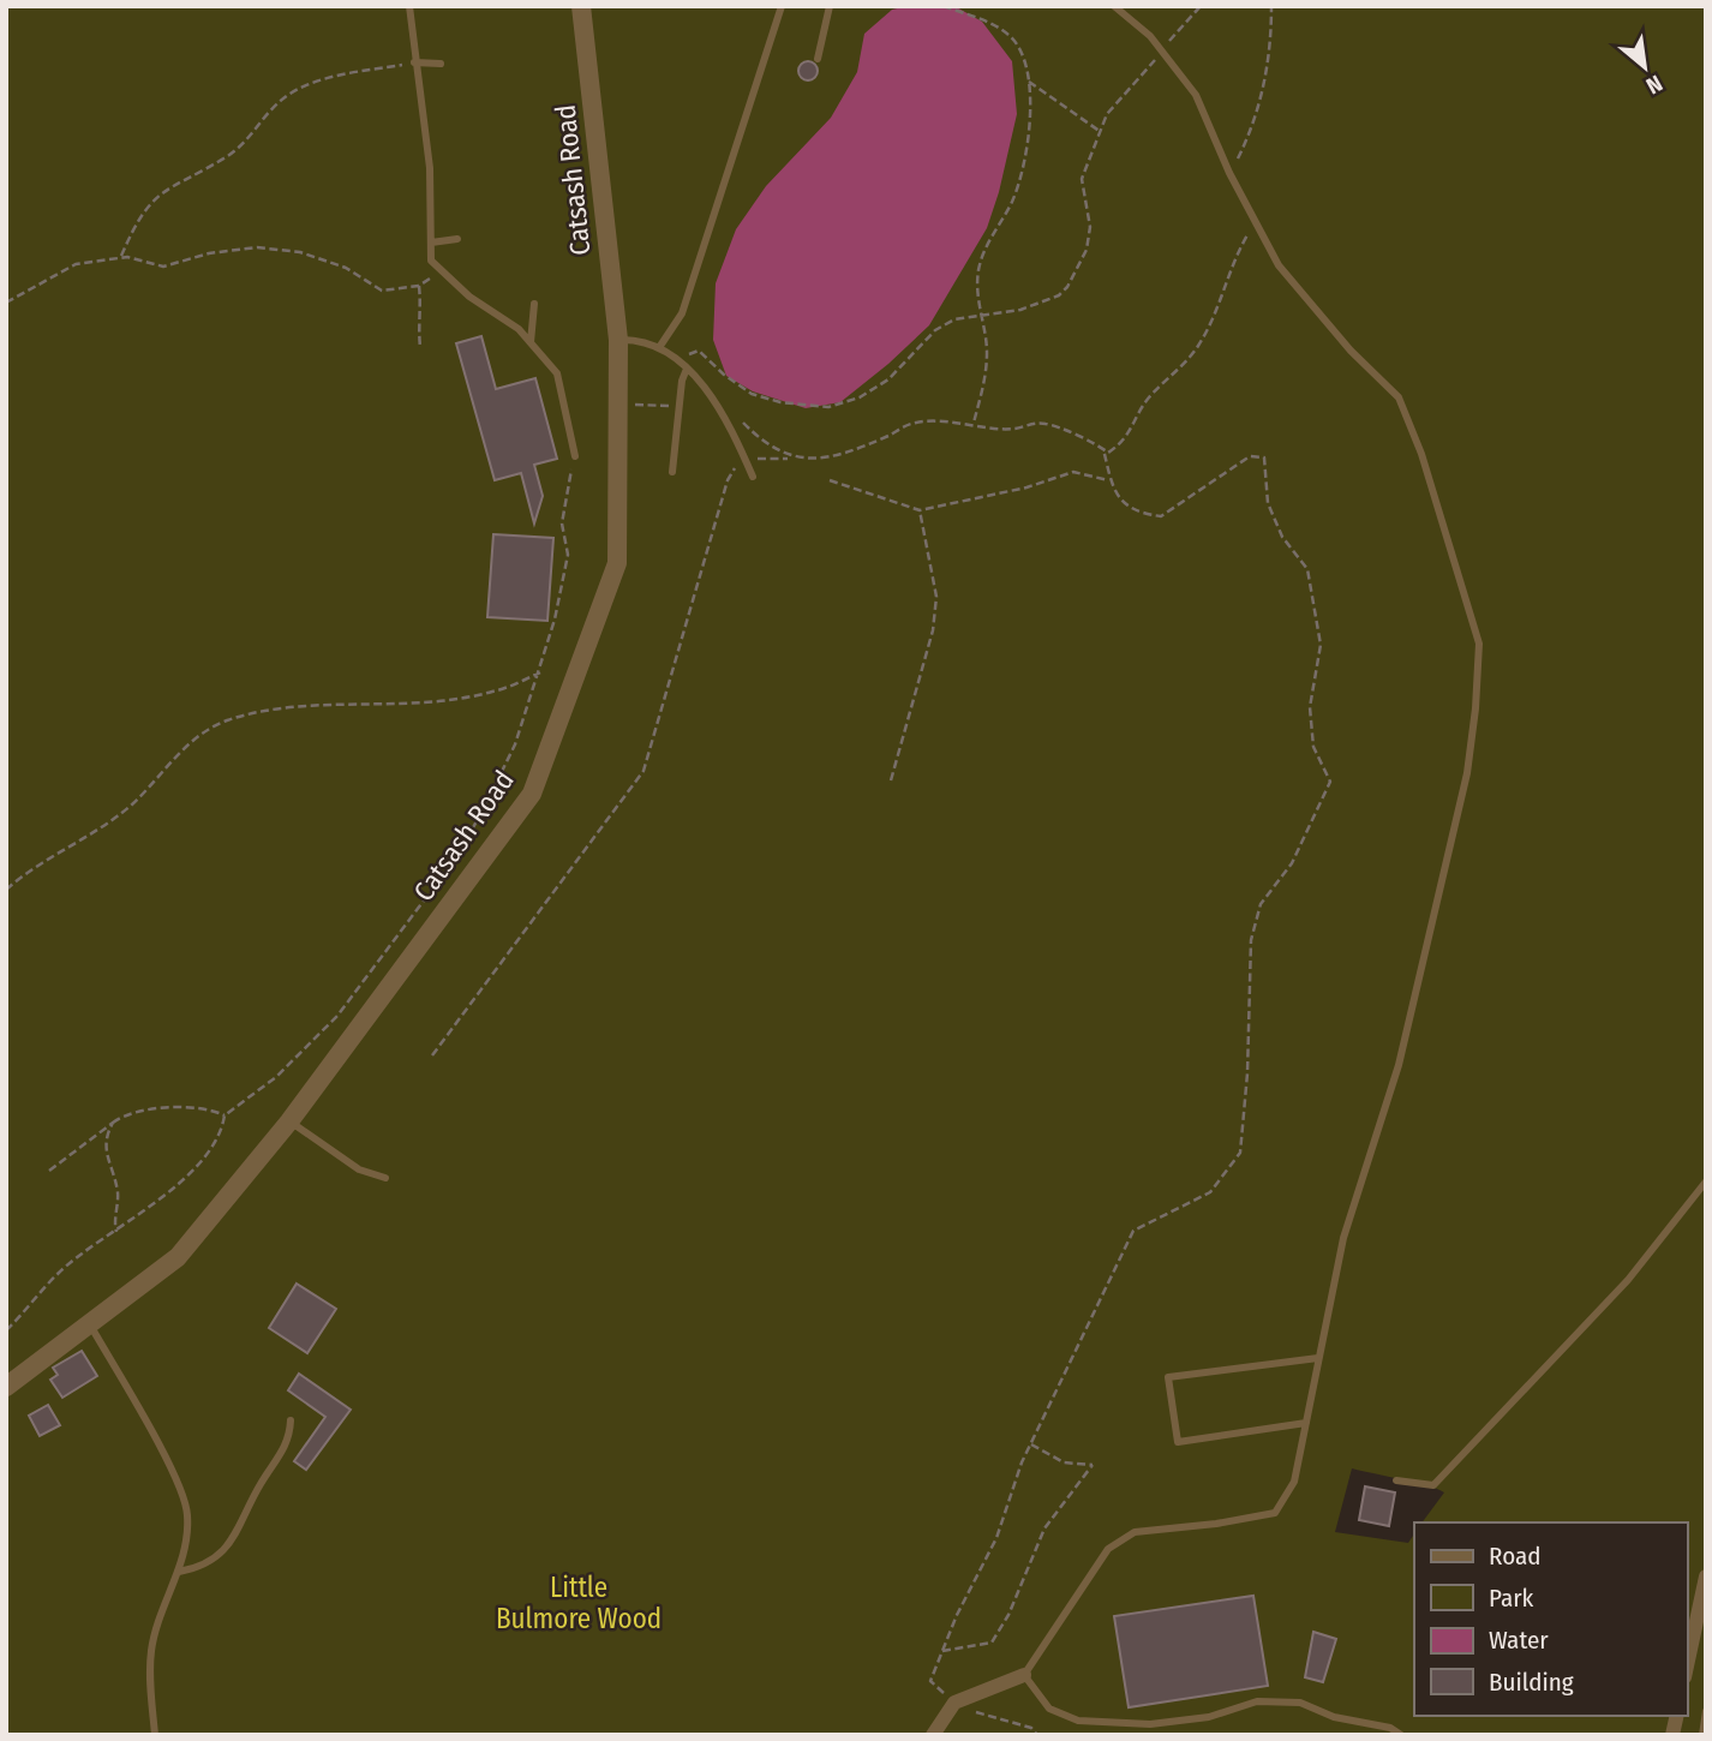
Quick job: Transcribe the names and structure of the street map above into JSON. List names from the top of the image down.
{
  "streets": {
    "street": ["Catsash Road"]
  },
  "parks": ["Little Bulmore Wood"],
  "legend": [
    "Road",
    "Park",
    "Water",
    "Building"
  ],
  "north": "bottom right"
}
